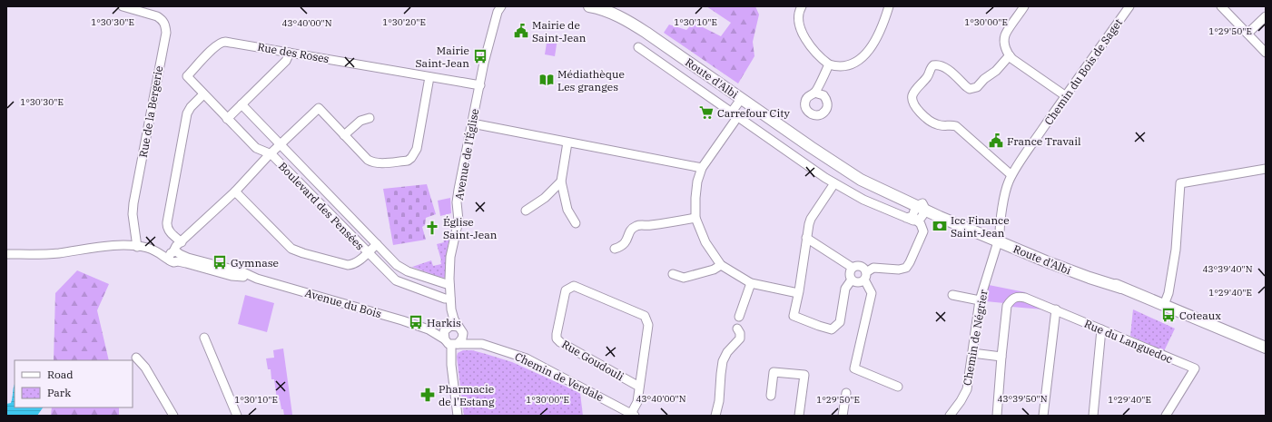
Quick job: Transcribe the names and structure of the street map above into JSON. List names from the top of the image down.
{
  "streets": {
    "main road": ["Route d'Albi"],
    "street": [
      "Rue des Roses",
      "Chemin du Bois de Saget",
      "Rue de la Bergerie",
      "Avenue de l'Église",
      "Boulevard des Pensées",
      "Avenue du Bois",
      "Chemin de Négrier",
      "Rue du Languedoc",
      "Rue Goudouli",
      "Chemin de Verdale"
    ]
  },
  "crossings": [
    ["Rue des Roses", "Avenue de l'Église"],
    ["Rue des Roses", "Boulevard des Pensées"],
    ["Chemin du Bois de Saget", "Route d'Albi"],
    ["Chemin du Bois de Saget", "Chemin de Négrier"],
    ["Route d'Albi", "Chemin de Négrier"],
    ["Rue de la Bergerie", "Avenue du Bois"],
    ["Avenue de l'Église", "Boulevard des Pensées"],
    ["Avenue de l'Église", "Avenue du Bois"],
    ["Avenue de l'Église", "Chemin de Verdale"],
    ["Avenue du Bois", "Chemin de Verdale"],
    ["Rue Goudouli", "Chemin de Verdale"]
  ],
  "places": {
    "public building": ["Mairie de Saint-Jean", "France Travail"],
    "bus stop": [
      "Mairie Saint-Jean",
      "Gymnase",
      "Coteaux",
      "Harkis"
    ],
    "library": ["Médiathèque Les granges"],
    "supermarket": ["Carrefour City"],
    "bank": ["Icc Finance Saint-Jean"],
    "church": ["Église Saint-Jean"],
    "pharmacy": ["Pharmacie de l'Estang"]
  },
  "legend": ["Road", "Park"],
  "coordinates": [
    "1°30'30\"E",
    "1°30'20\"E",
    "1°30'10\"E",
    "1°30'00\"E",
    "43°40'00\"N",
    "1°29'50\"E",
    "43°39'40\"N",
    "1°29'40\"E",
    "43°39'50\"N"
  ]
}
